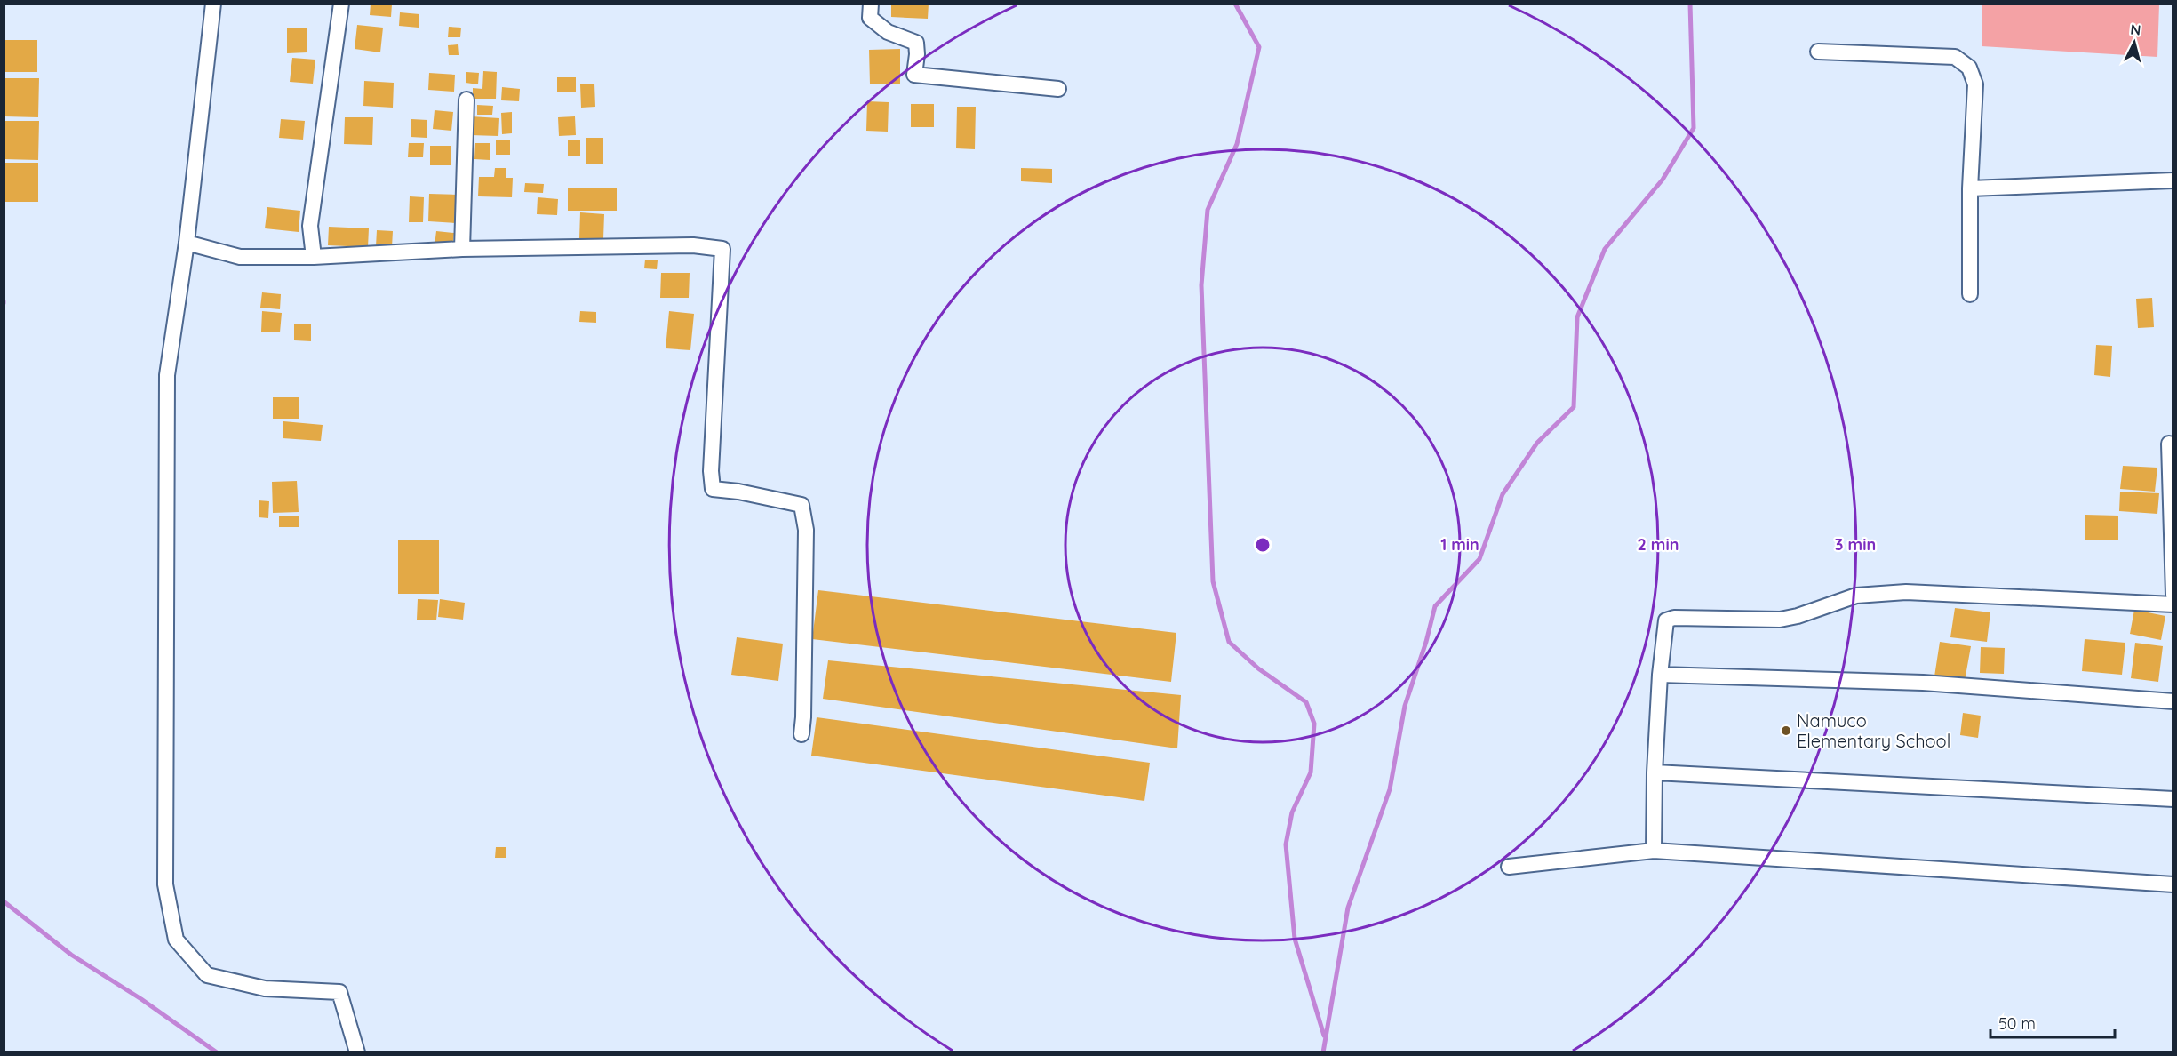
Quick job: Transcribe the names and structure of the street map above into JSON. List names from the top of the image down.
{
  "places": ["Namuco Elementary School"],
  "scale_bar": "50 m",
  "north": "top",
  "rings": ["1 min", "2 min", "3 min"]
}
